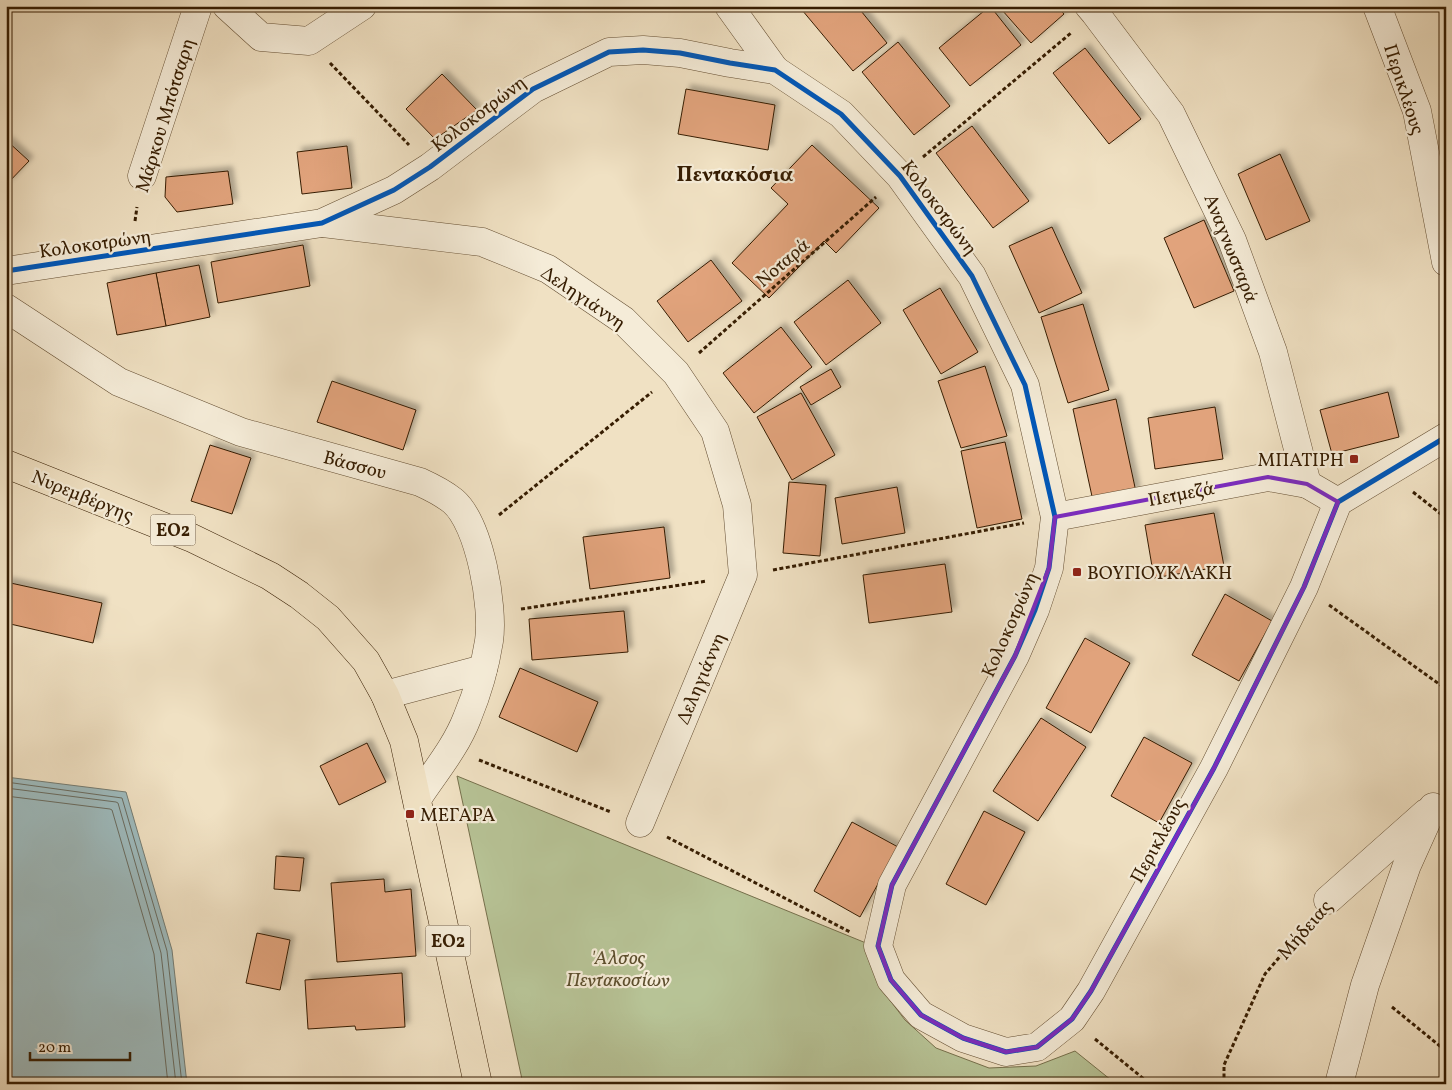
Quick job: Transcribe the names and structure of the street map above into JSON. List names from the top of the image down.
{
  "streets": {
    "main road": ["Νυρεμβέργης", "ΕΟ2"],
    "street": [
      "Περικλέους",
      "Κολοκοτρώνη",
      "Μάρκου Μπότσαρη",
      "Αναγνωσταρά",
      "Δεληγιάννη",
      "Βάσσου",
      "Πετμεζά",
      "Μήδειας"
    ],
    "path": ["Νοταρά"]
  },
  "crossings": [
    ["Περικλέους", "Κολοκοτρώνη"],
    ["Κολοκοτρώνη", "Μάρκου Μπότσαρη"],
    ["Κολοκοτρώνη", "Νοταρά"],
    ["Κολοκοτρώνη", "Δεληγιάννη"],
    ["Κολοκοτρώνη", "Πετμεζά"],
    ["Αναγνωσταρά", "Νοταρά"],
    ["Αναγνωσταρά", "Πετμεζά"],
    ["Νοταρά", "Δεληγιάννη"],
    ["Νοταρά", "Βάσσου"],
    ["Βάσσου", "Νυρεμβέργης"]
  ],
  "districts": ["Πεντακόσια"],
  "parks": ["'Αλσος Πεντακοσίων"],
  "places": {
    "transit": ["ΜΠΑΤΙΡΗ", "ΒΟΥΓΙΟΥΚΛΑΚΗ", "ΜΕΓΑΡΑ"]
  },
  "scale_bar": "20 m"
}
